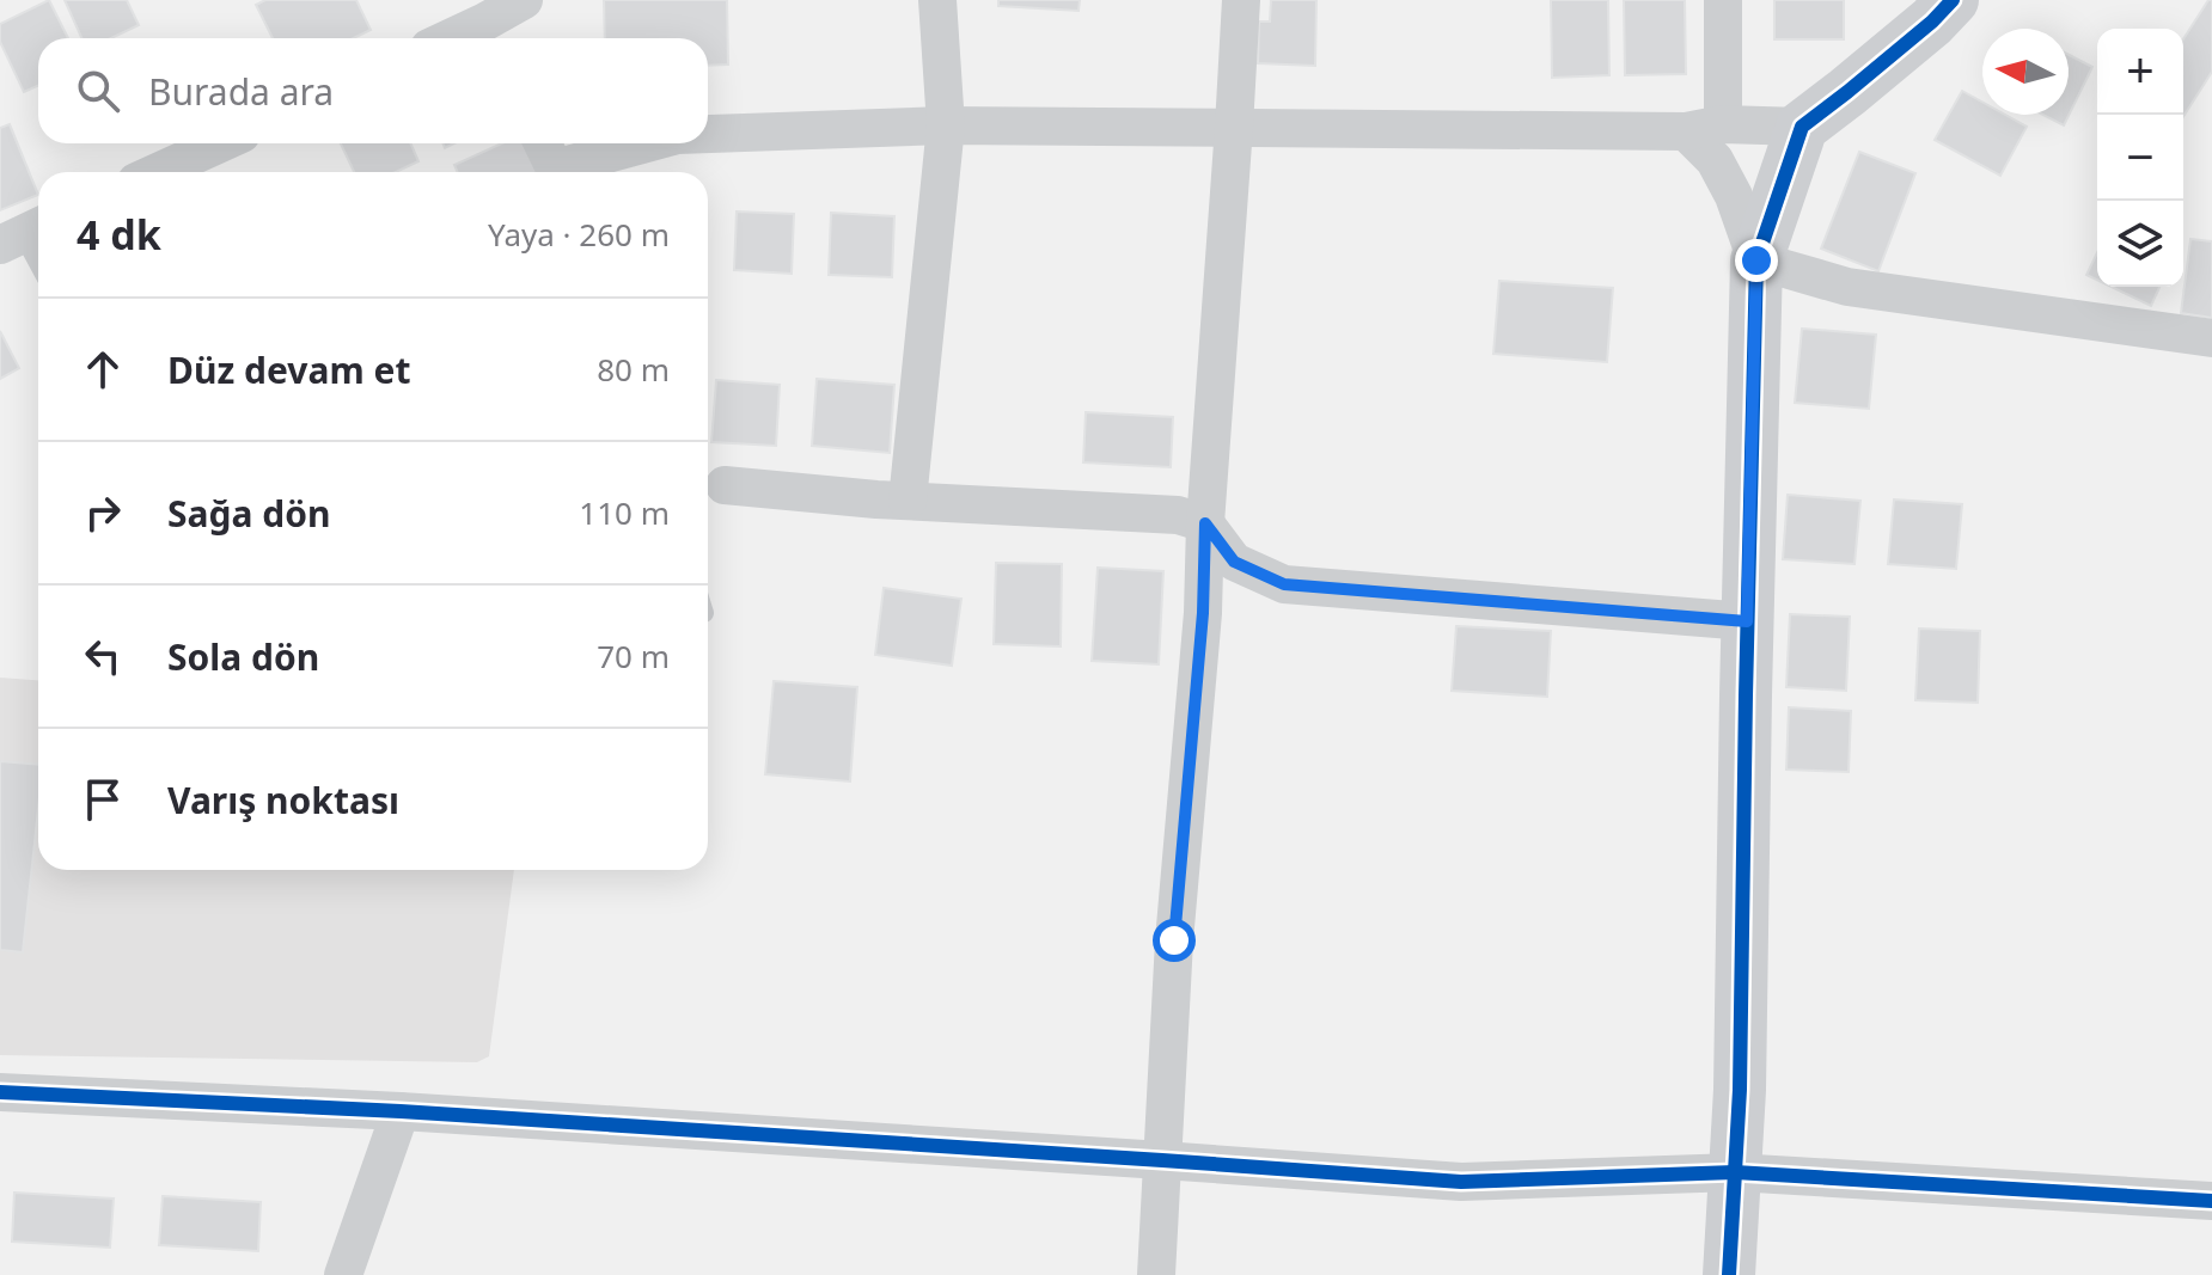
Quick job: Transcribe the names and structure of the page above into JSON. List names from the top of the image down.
{
  "north": "left",
  "page": {
    "map_buttons": ["+", "−"],
    "search": "Burada ara",
    "heading": ["4 dk", "Yaya · 260 m"],
    "list": [
      ["Düz devam et", "80 m"],
      ["Sağa dön", "110 m"],
      ["Sola dön", "70 m"],
      "Varış noktası"
    ]
  }
}
